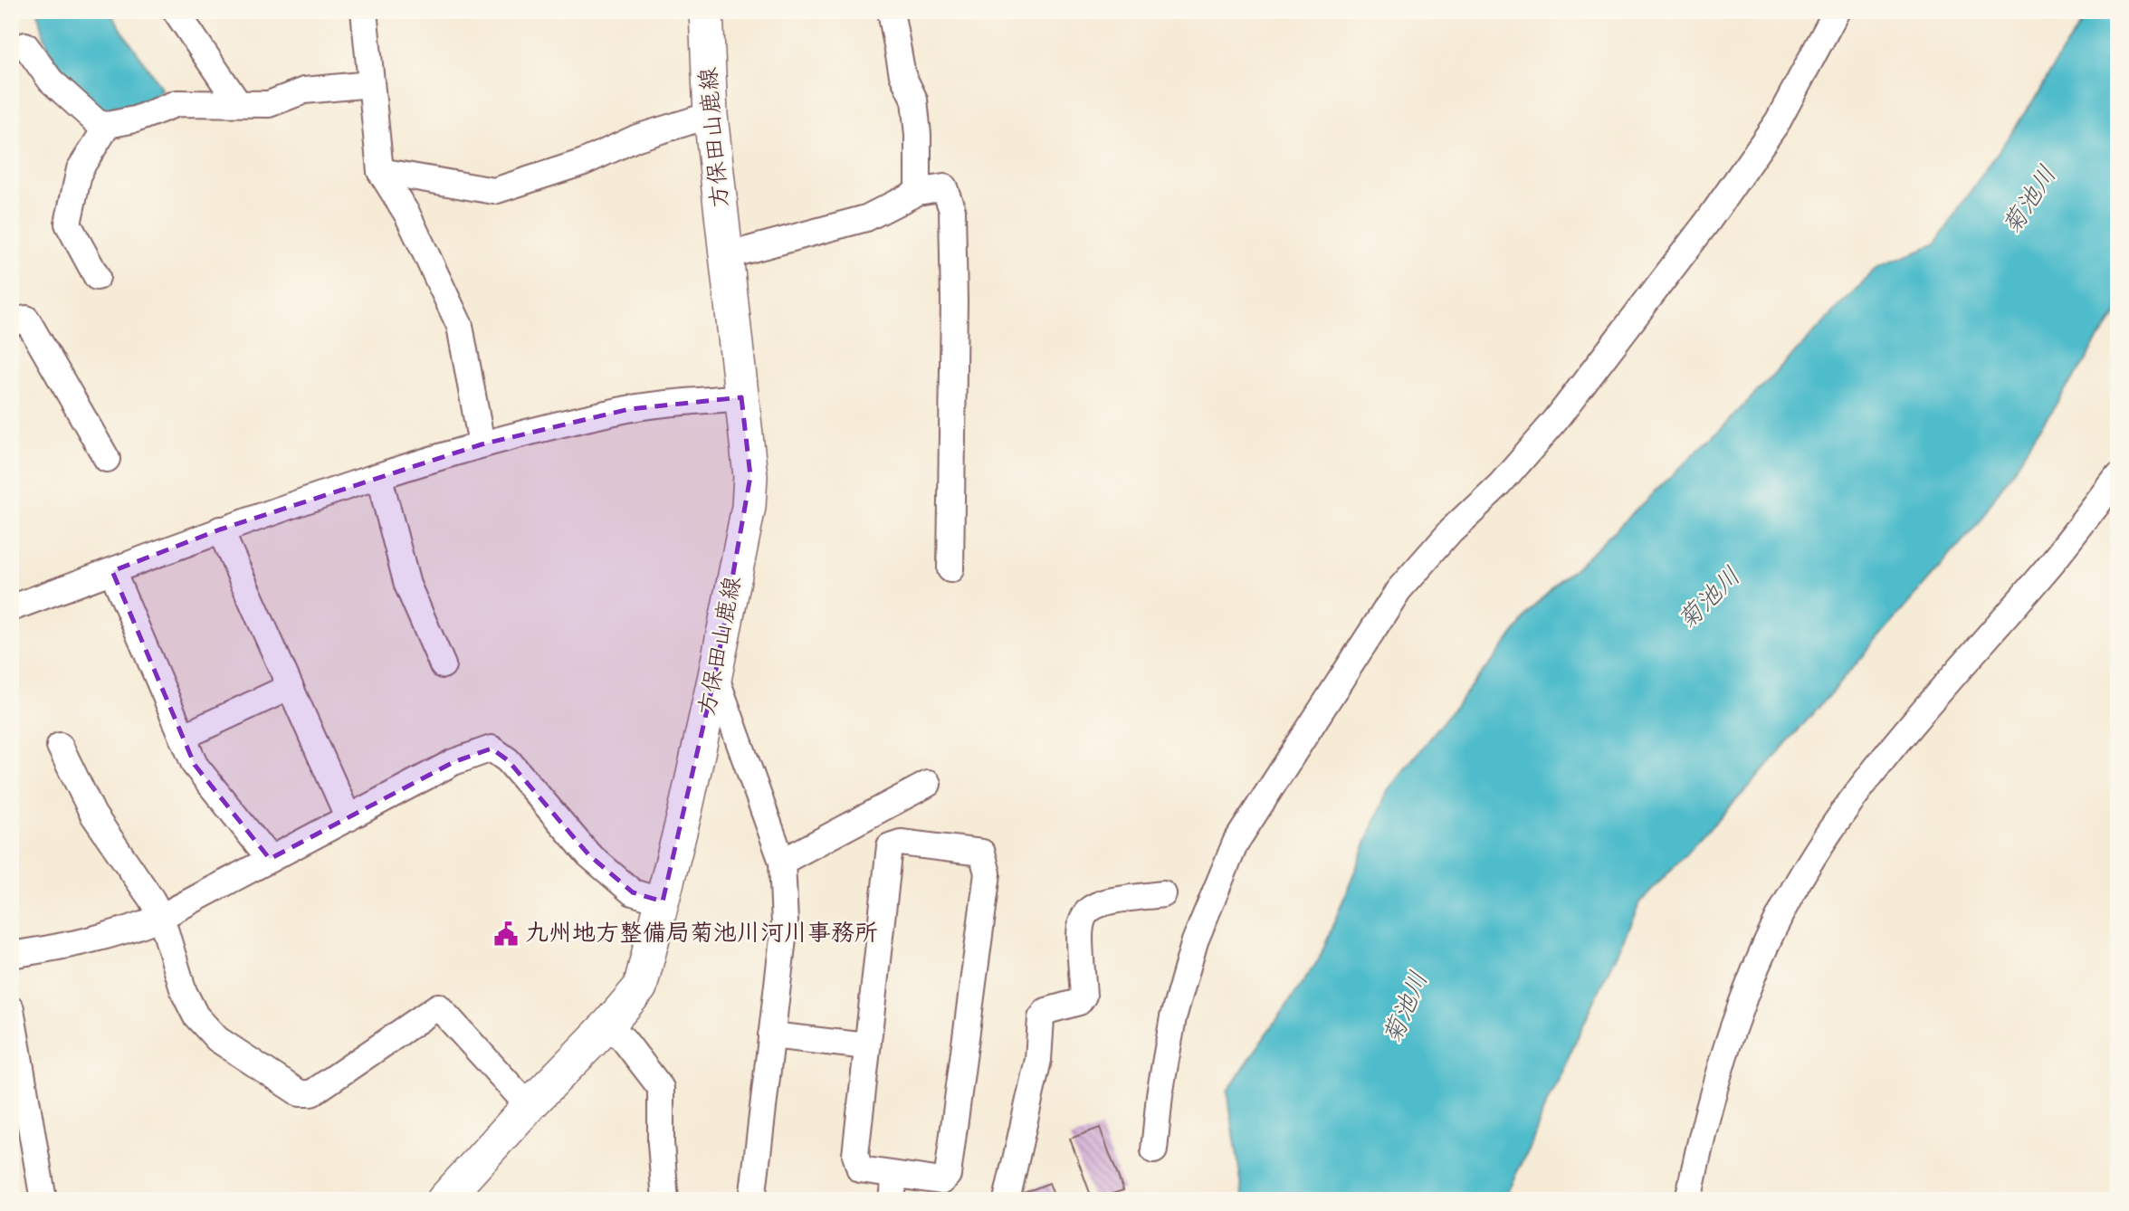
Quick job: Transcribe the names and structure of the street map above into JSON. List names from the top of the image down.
{
  "streets": {
    "main road": ["方保田山鹿線"]
  },
  "water": ["菊池川"],
  "places": {
    "public building": ["九州地方整備局菊池川河川事務所"]
  }
}
